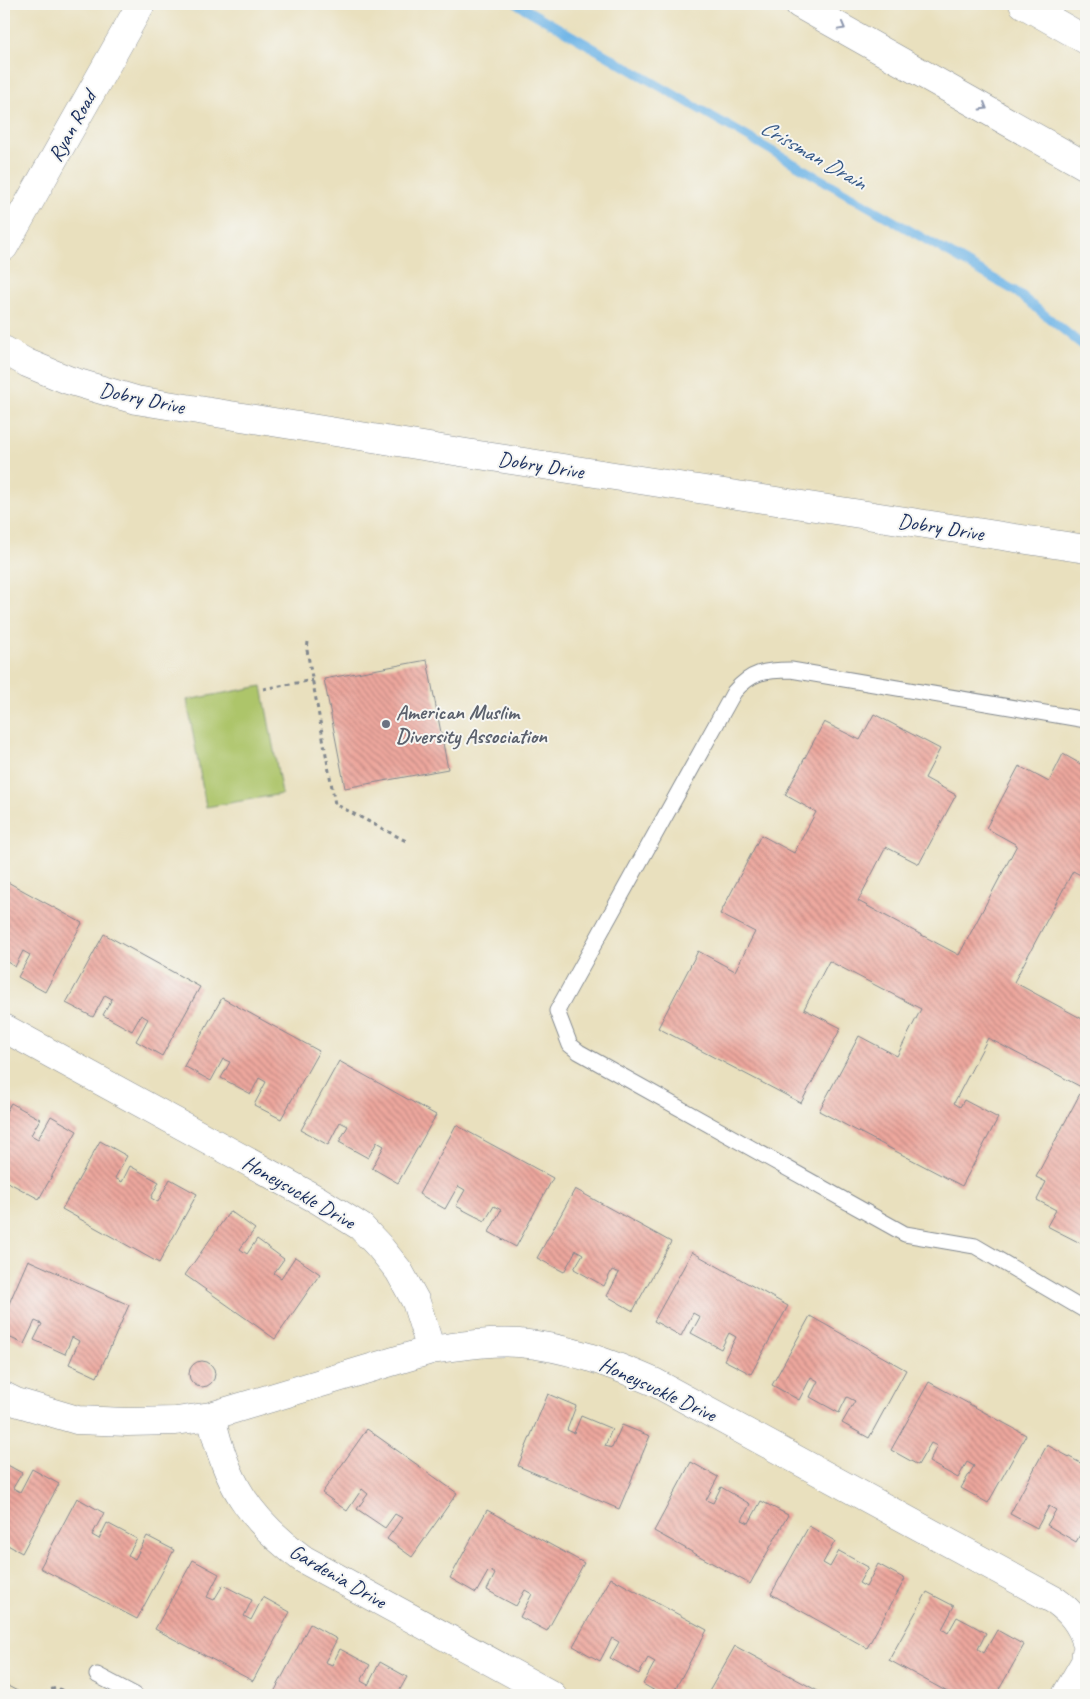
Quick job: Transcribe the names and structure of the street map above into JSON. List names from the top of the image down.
{
  "streets": {
    "main road": [
      "Ryan Road",
      "Dobry Drive",
      "Honeysuckle Drive",
      "Gardenia Drive"
    ]
  },
  "water": ["Crissman Drain"],
  "places": ["American Muslim Diversity Association"]
}
